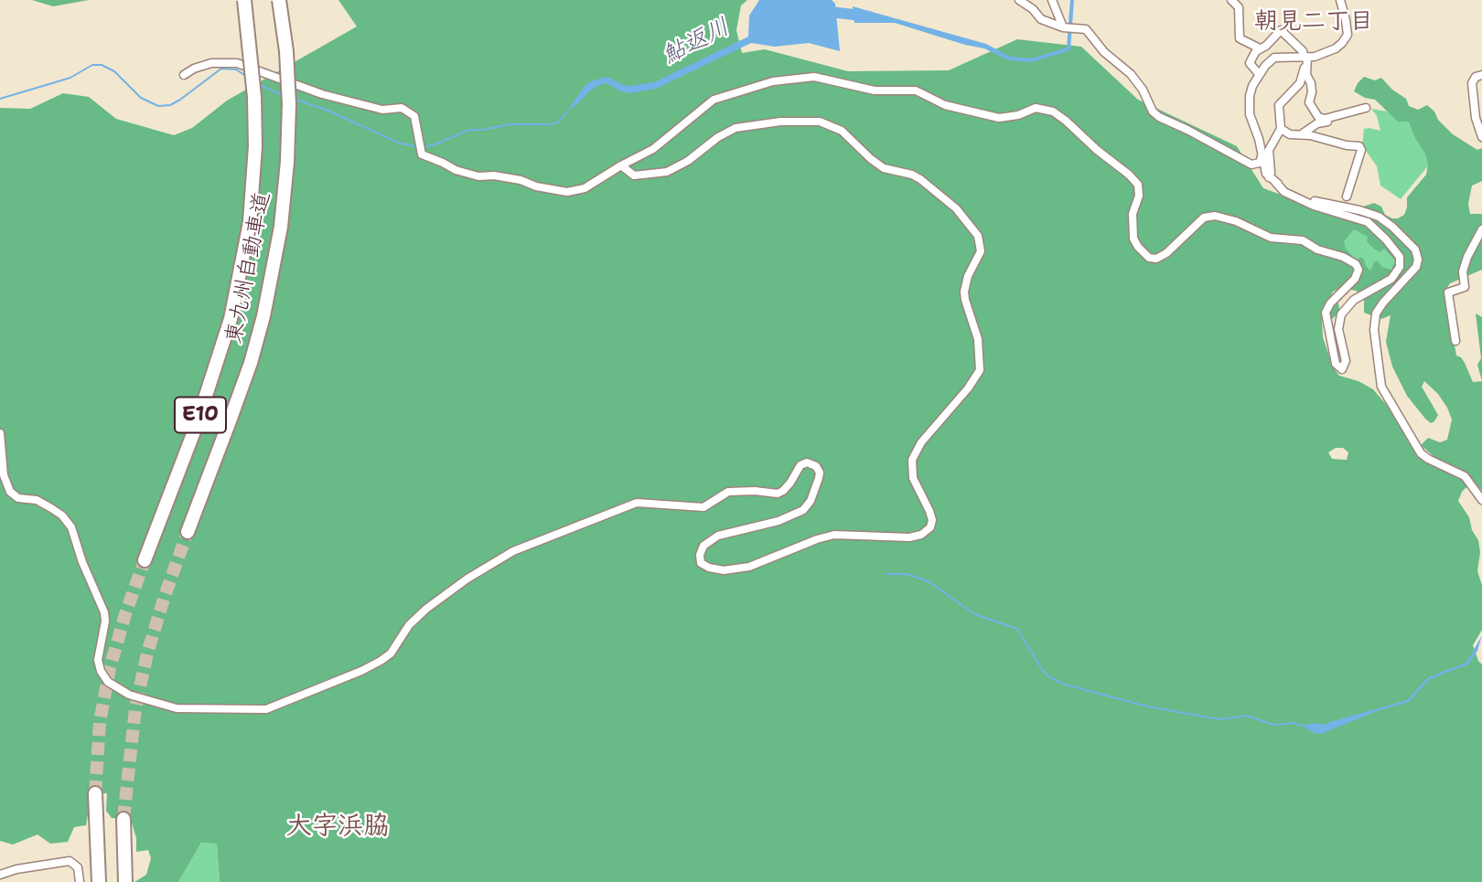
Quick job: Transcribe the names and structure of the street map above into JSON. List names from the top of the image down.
{
  "streets": {
    "highway": ["東九州自動車道", "E10"]
  },
  "districts": ["朝見二丁目", "大字浜脇"],
  "water": ["鮎返川"]
}
